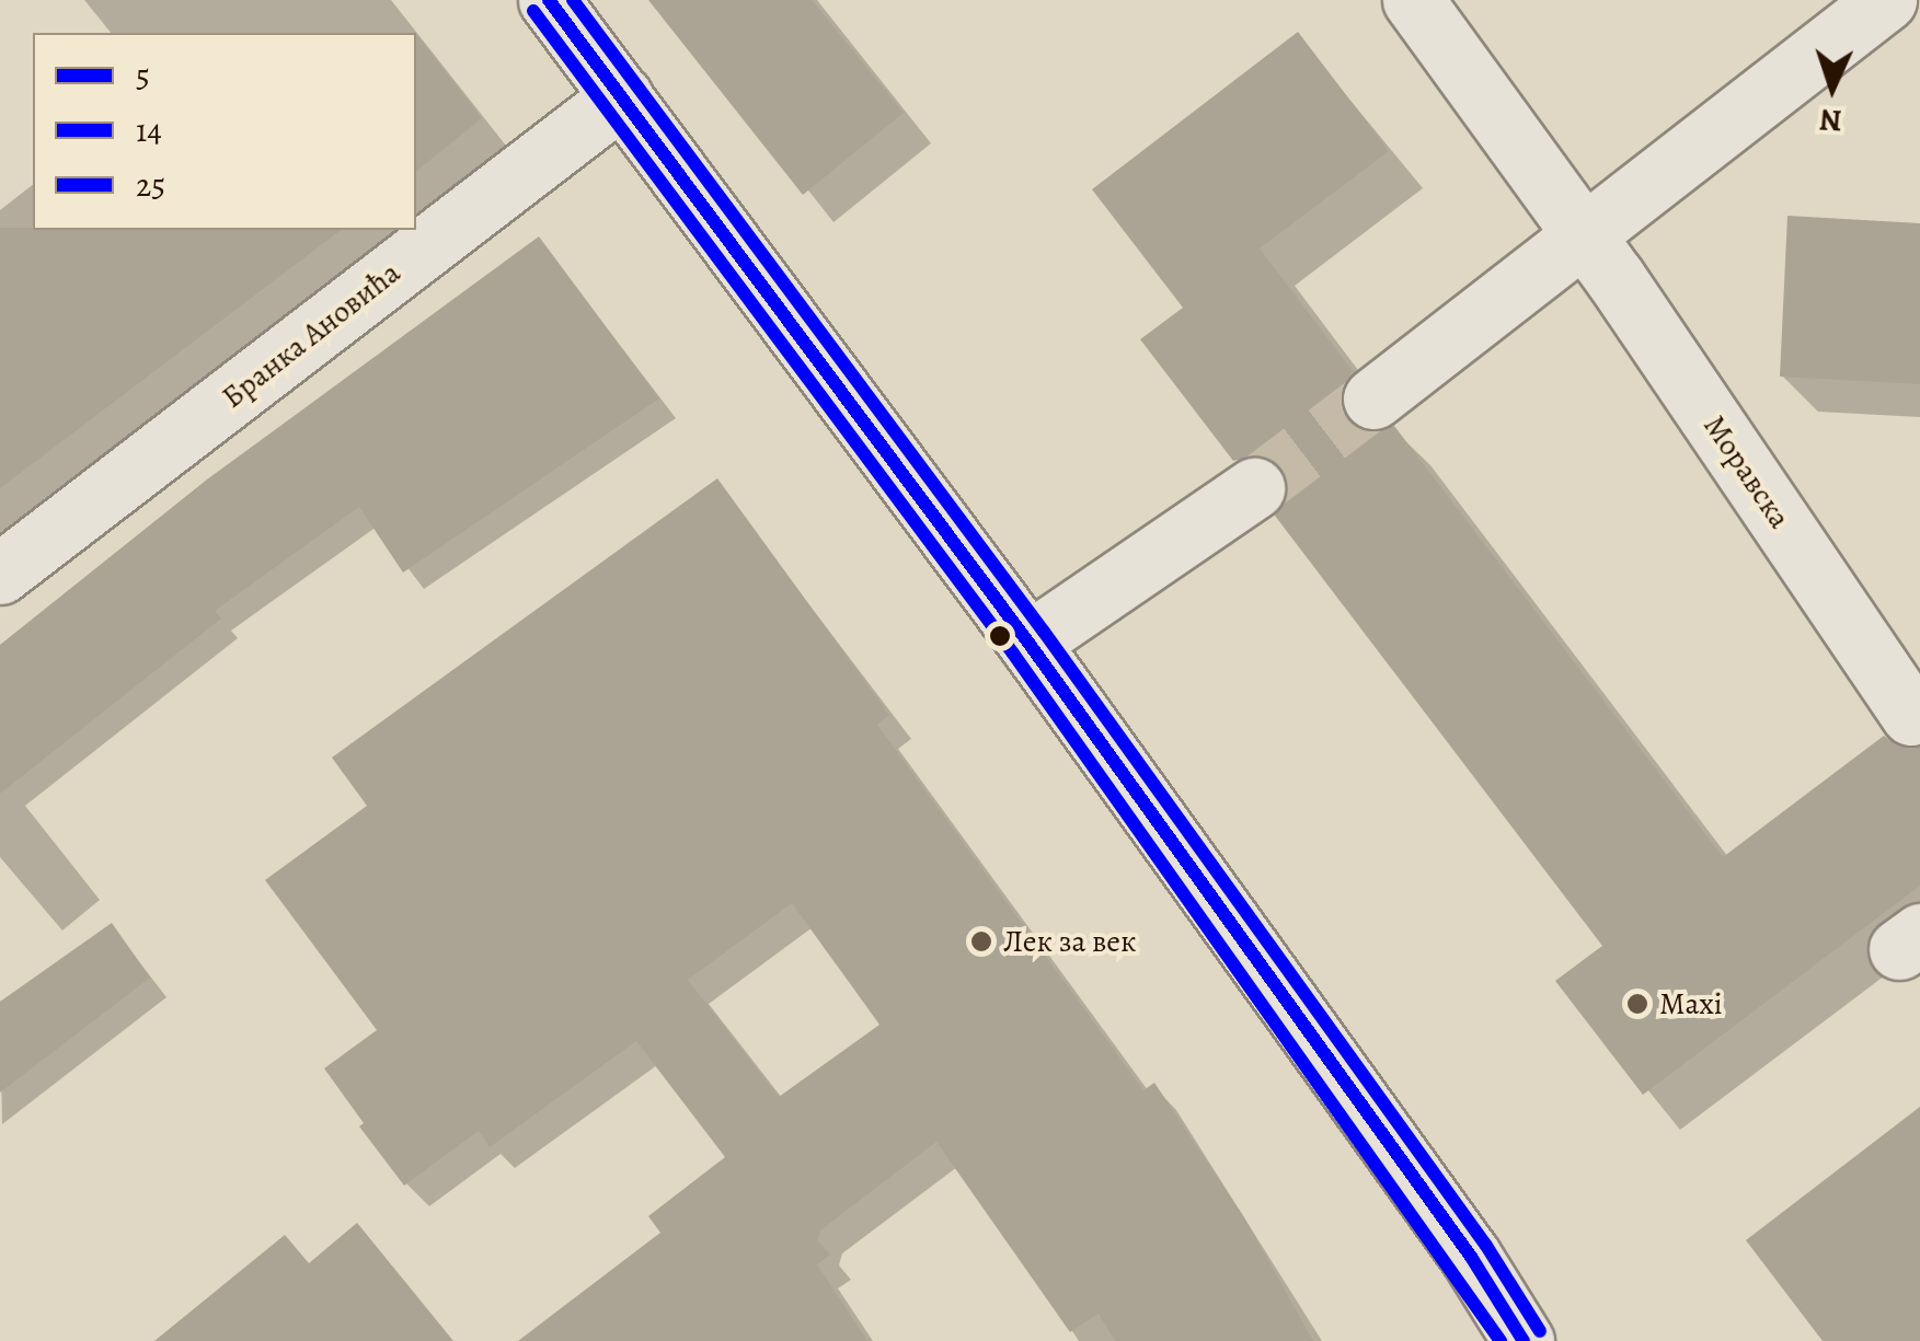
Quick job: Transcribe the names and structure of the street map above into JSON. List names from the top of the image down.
{
  "streets": {
    "street": ["Бранка Ановића", "Моравска"]
  },
  "places": ["Лек за век", "Maxi"],
  "lines": ["transit line 5", "transit line 25", "transit line 14"],
  "legend": ["5", "14", "25"],
  "north": "bottom"
}
